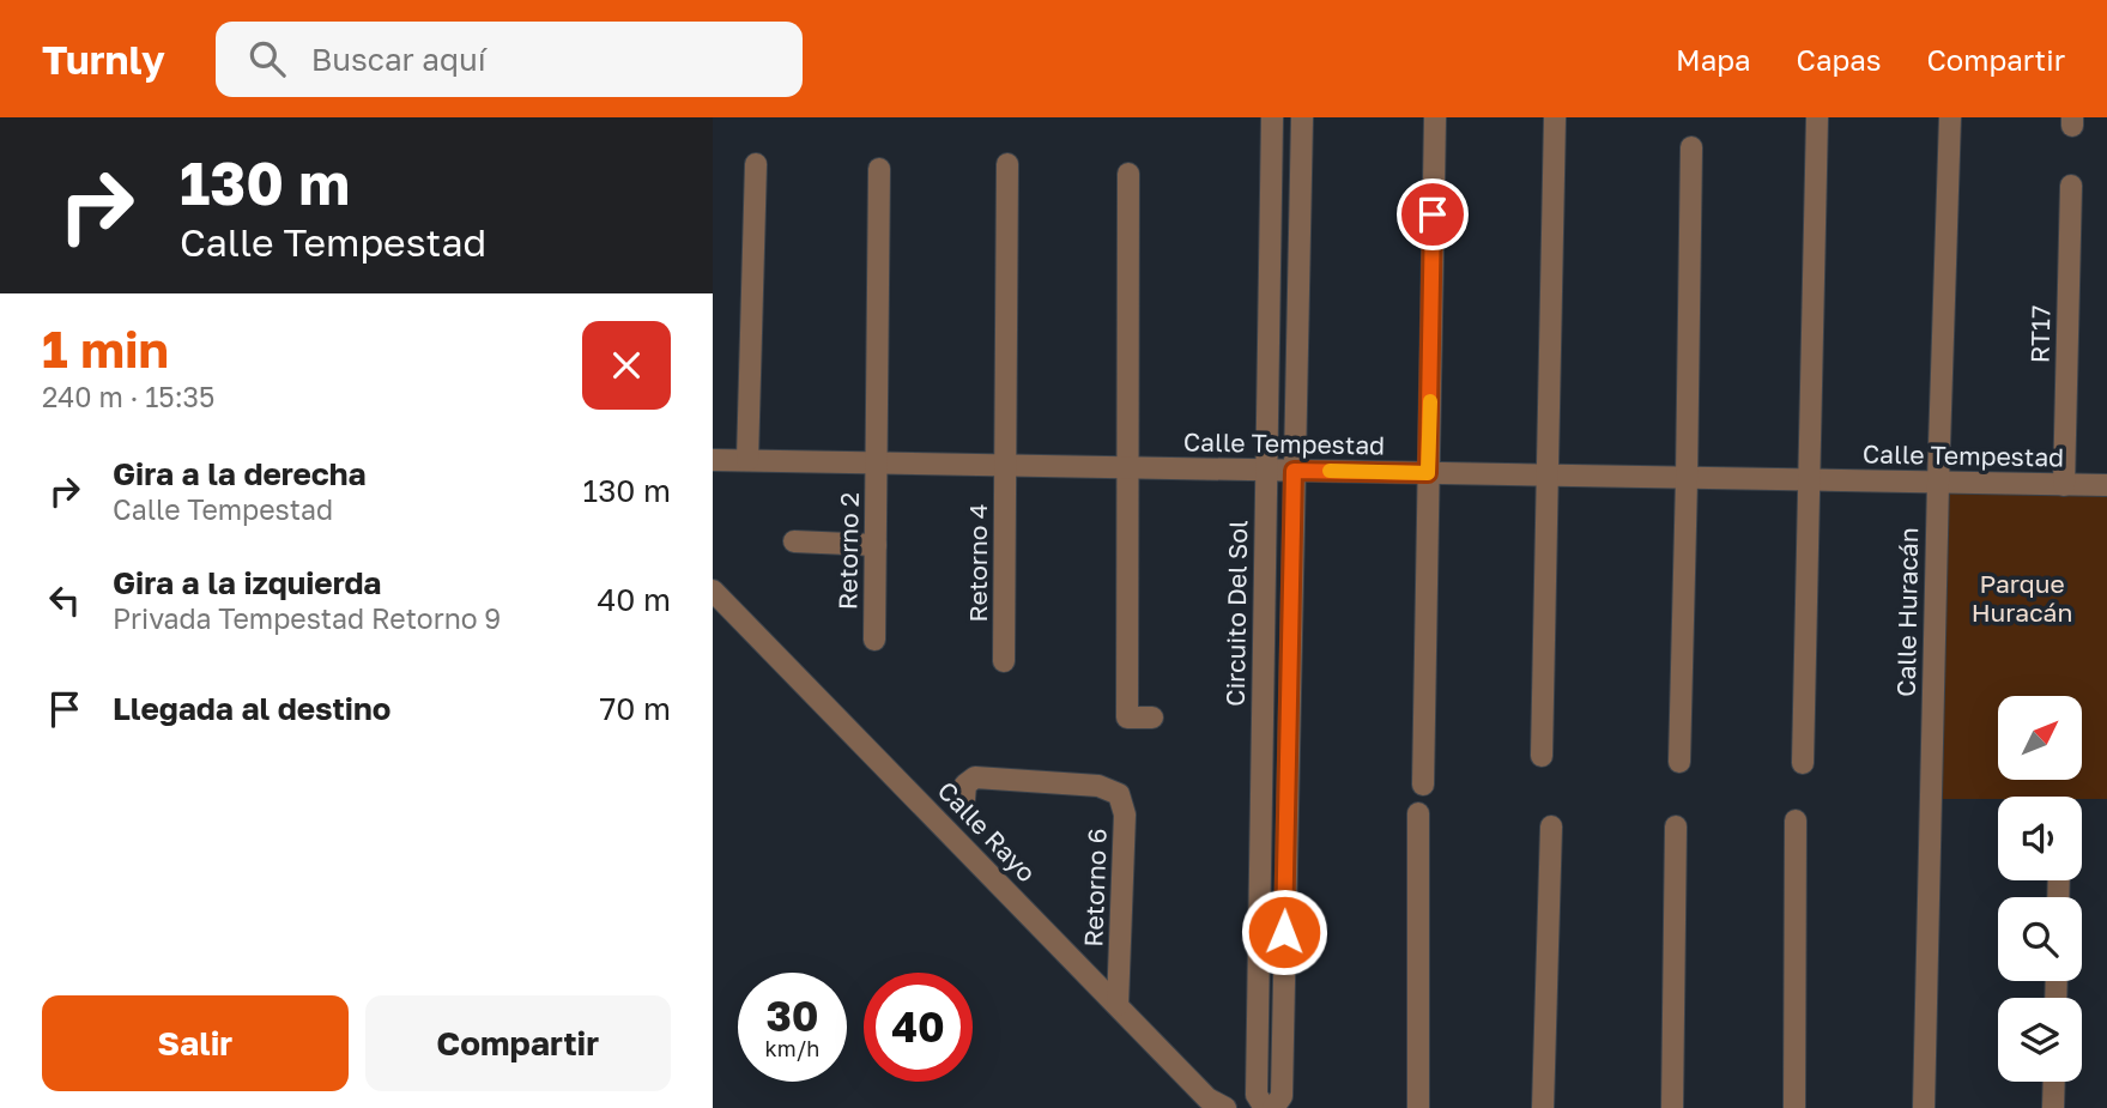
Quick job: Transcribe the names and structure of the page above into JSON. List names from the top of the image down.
{
  "streets": {
    "street": [
      "RT17",
      "Calle Tempestad",
      "Retorno 2",
      "Retorno 4",
      "Calle Huracán",
      "Circuito Del Sol",
      "Calle Rayo",
      "Retorno 6"
    ]
  },
  "crossings": [
    ["RT17", "Calle Tempestad"],
    ["Calle Tempestad", "Retorno 2"],
    ["Calle Tempestad", "Retorno 4"],
    ["Calle Tempestad", "Calle Huracán"],
    ["Calle Tempestad", "Circuito Del Sol"],
    ["Calle Rayo", "Retorno 6"]
  ],
  "parks": ["Parque Huracán"],
  "north": "top right",
  "page": {
    "header": "Turnly",
    "search": "Buscar aquí",
    "nav": ["Mapa", "Capas", "Compartir"],
    "turn": ["130 m", "Calle Tempestad"],
    "heading": ["1 min", "240 m · 15:35"],
    "list": [
      {
        "name": "Gira a la derecha",
        "note": "Calle Tempestad",
        "value": "130 m"
      },
      {
        "name": "Gira a la izquierda",
        "note": "Privada Tempestad Retorno 9",
        "value": "40 m"
      },
      {
        "name": "Llegada al destino",
        "value": "70 m"
      }
    ],
    "speed": "30 km/h",
    "limit": "40",
    "buttons": ["Salir", "Compartir"]
  }
}
